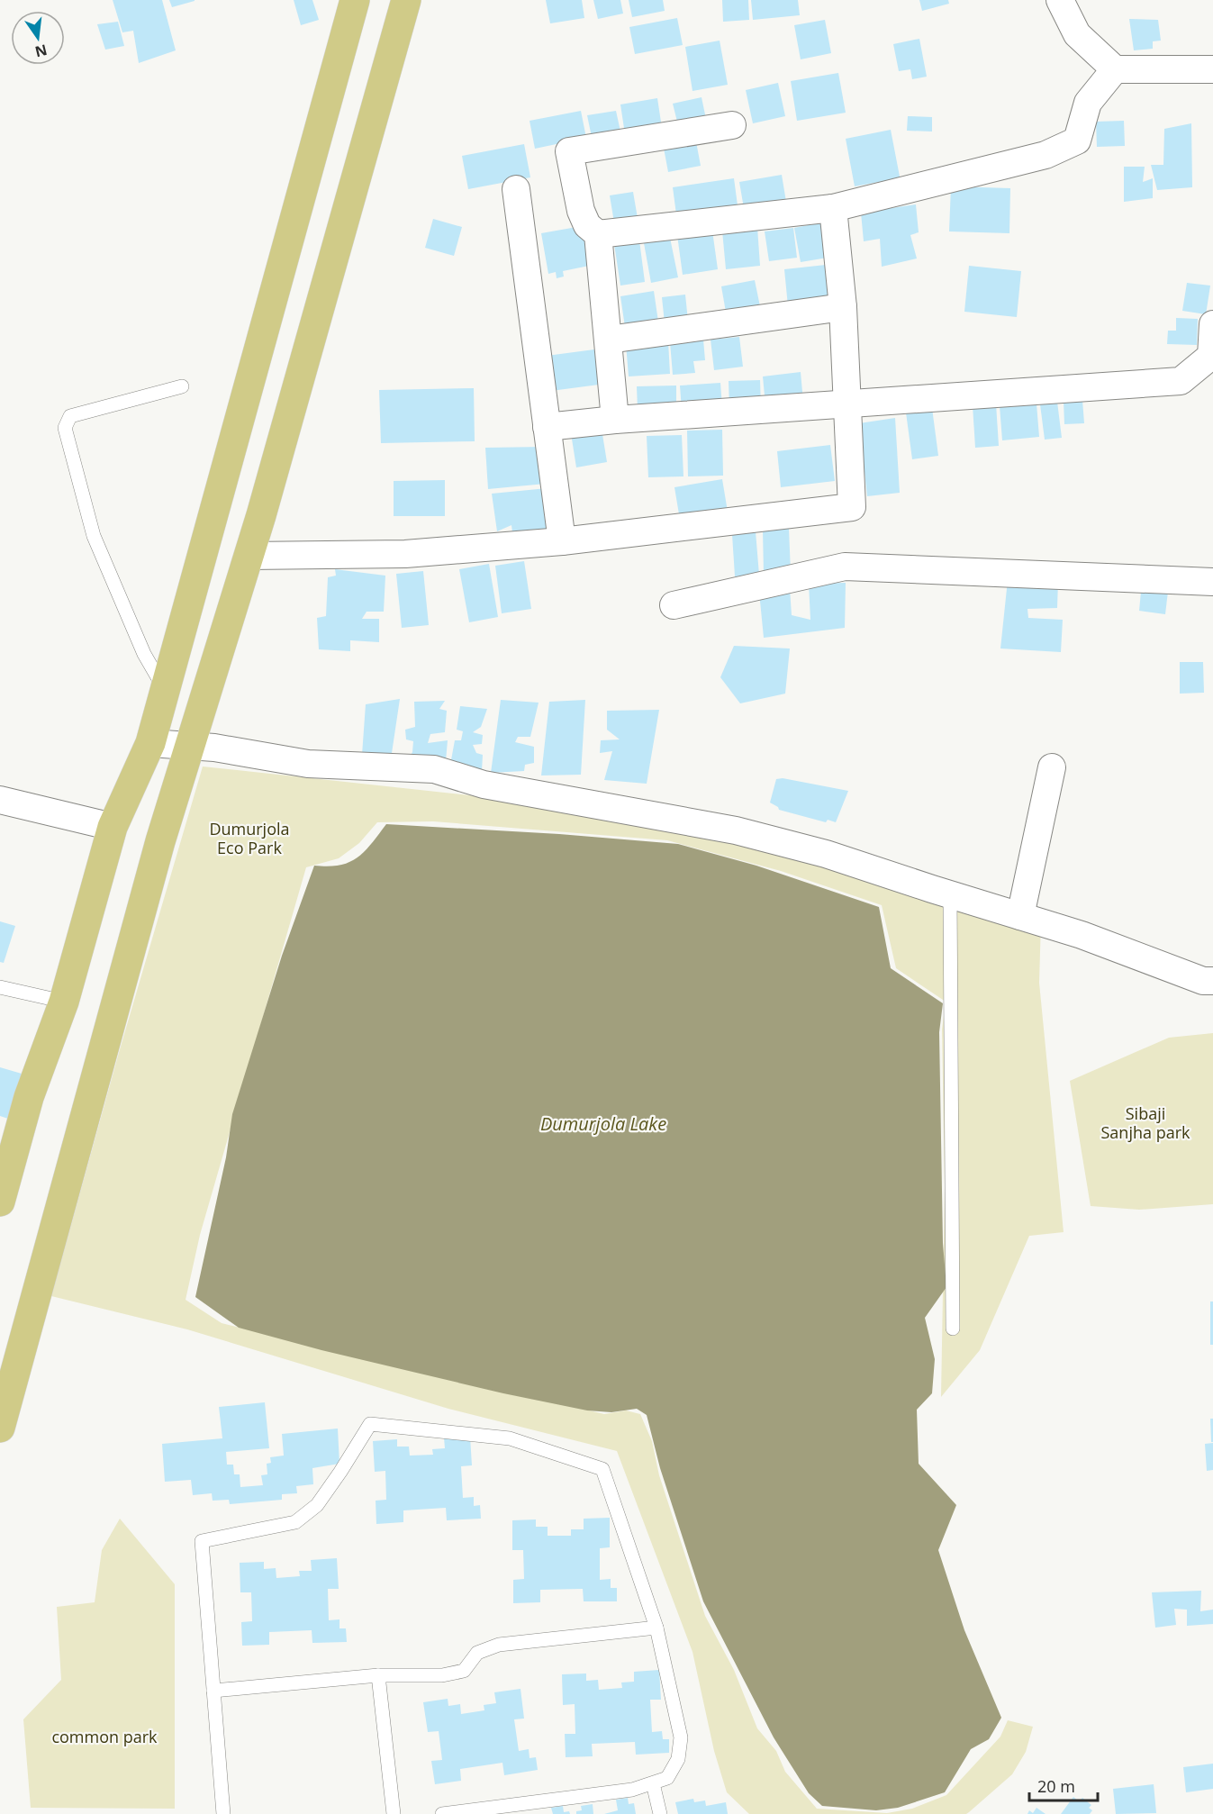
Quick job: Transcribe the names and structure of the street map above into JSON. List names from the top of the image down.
{
  "water": ["Dumurjola Lake"],
  "parks": ["Dumurjola Eco Park", "Sibaji Sanjha park", "common park"],
  "scale_bar": "20 m",
  "north": "bottom"
}
